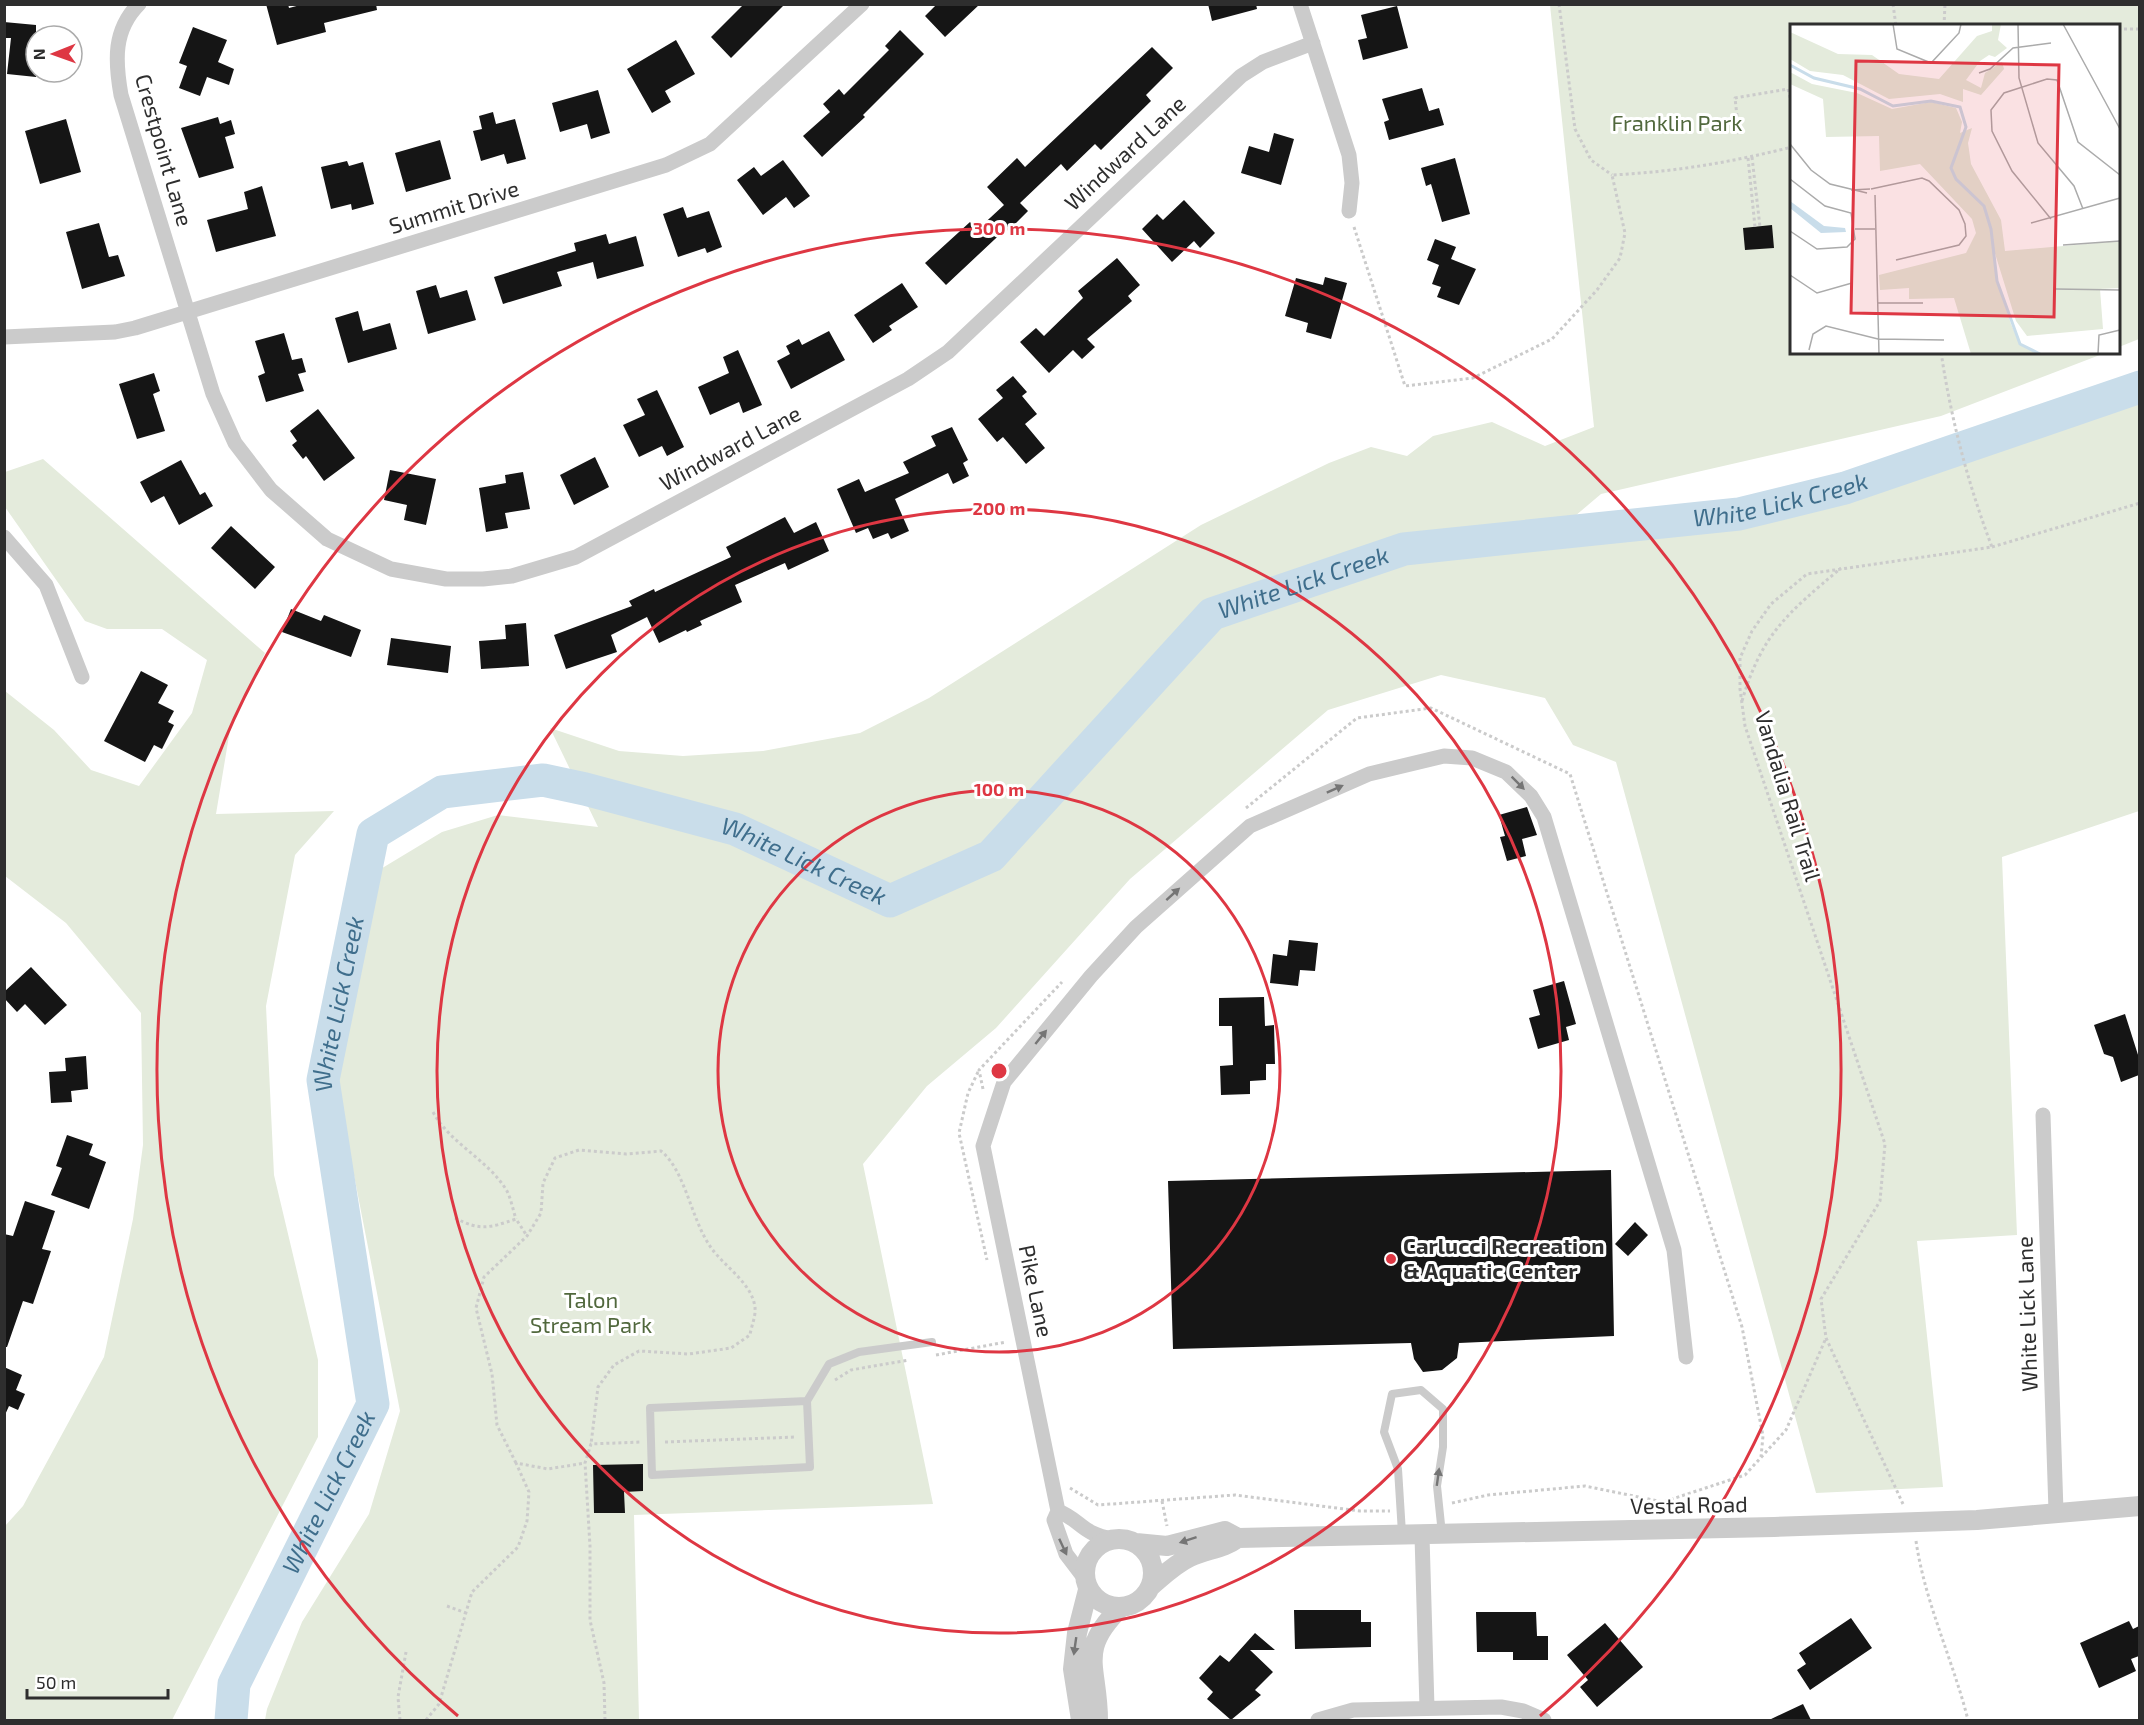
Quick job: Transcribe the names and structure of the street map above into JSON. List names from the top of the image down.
{
  "streets": {
    "street": [
      "Crestpoint Lane",
      "Windward Lane",
      "Summit Drive",
      "Pike Lane",
      "White Lick Lane",
      "Vestal Road"
    ],
    "path": ["Vandalia Rail Trail"]
  },
  "crossings": [
    ["Crestpoint Lane", "Windward Lane"],
    ["Crestpoint Lane", "Summit Drive"],
    ["Windward Lane", "Summit Drive"],
    ["Pike Lane", "Vestal Road"],
    ["White Lick Lane", "Vestal Road"]
  ],
  "water": ["White Lick Creek"],
  "parks": ["Franklin Park", "Talon Stream Park"],
  "places": ["Carlucci Recreation & Aquatic Center"],
  "scale_bar": "50 m",
  "north": "left",
  "rings": ["300 m", "200 m", "100 m"]
}
